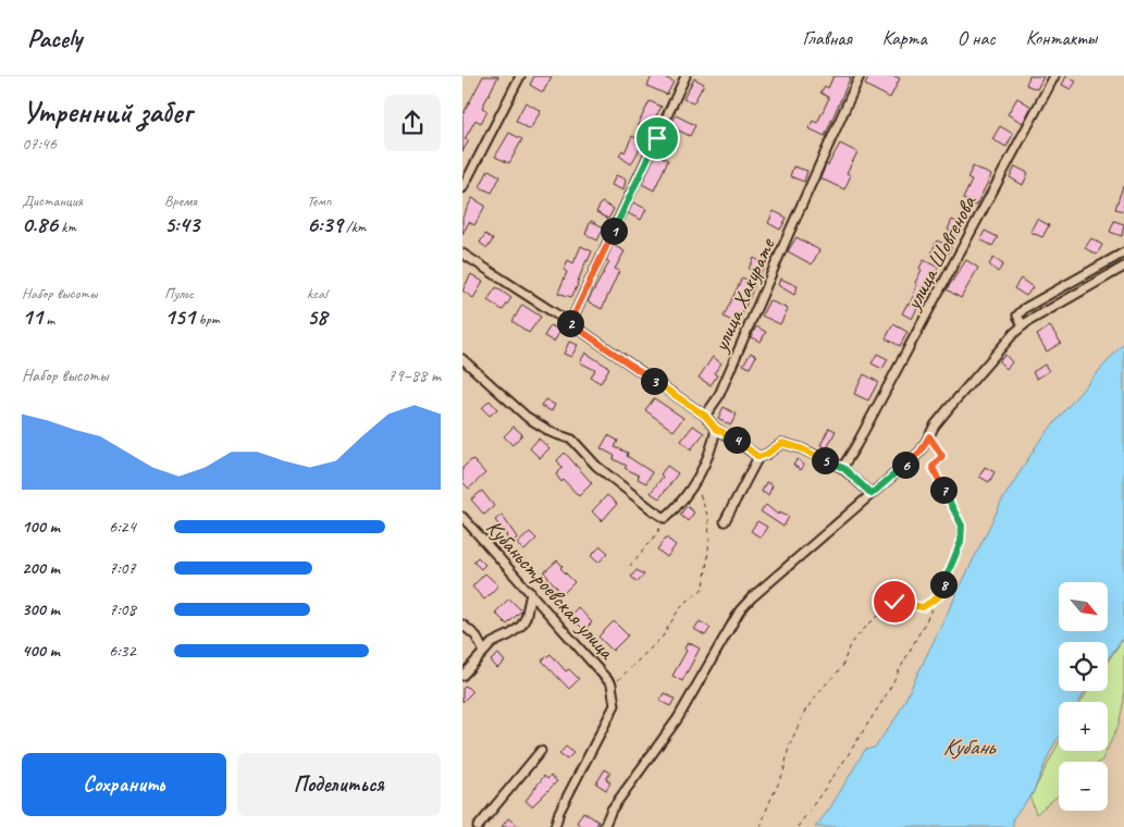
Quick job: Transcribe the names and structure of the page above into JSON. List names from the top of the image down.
{
  "streets": {
    "street": ["улица Шовгенова", "улица Хакурате", "Кубаньстроевская улица"]
  },
  "water": ["Кубань"],
  "north": "bottom right",
  "page": {
    "header": "Pacely",
    "nav": [
      "Главная",
      "Карта",
      "О нас",
      "Контакты"
    ],
    "heading": ["Утренний забег", "07:46"],
    "stats": [
      ["Дистанция", "0.86 km"],
      ["Время", "5:43"],
      ["Темп", "6:39 /km"],
      ["Набор высоты", "11 m"],
      ["Пульс", "151 bpm"],
      ["kcal", "58"]
    ],
    "pins": [
      "1",
      "2",
      "3",
      "4",
      "5",
      "6",
      "7",
      "8"
    ],
    "chart": ["Набор высоты", "79–88 m"],
    "list": [
      {
        "name": "100 m",
        "note": "6:24"
      },
      {
        "name": "200 m",
        "note": "7:07"
      },
      {
        "name": "300 m",
        "note": "7:08"
      },
      {
        "name": "400 m",
        "note": "6:32"
      }
    ],
    "map_buttons": ["+", "−"],
    "buttons": ["Сохранить", "Поделиться"]
  }
}
